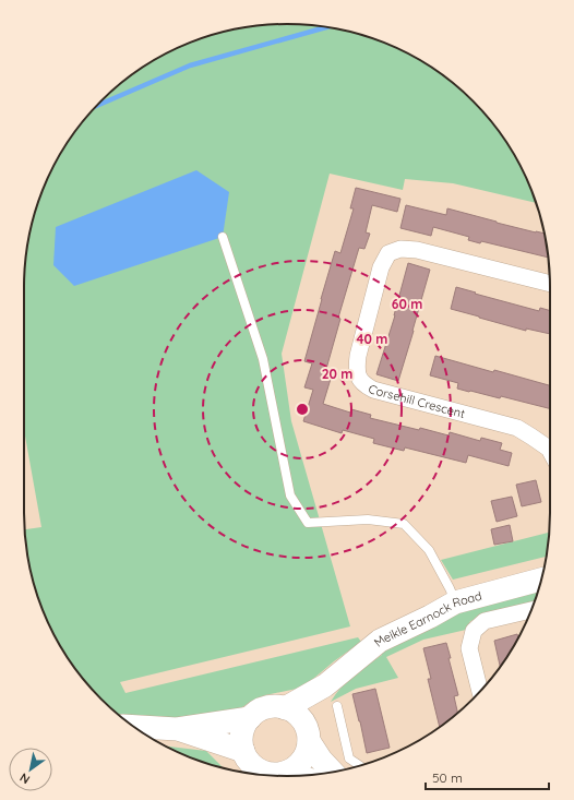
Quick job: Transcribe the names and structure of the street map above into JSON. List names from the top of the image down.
{
  "streets": {
    "street": ["Corsehill Crescent", "Meikle Earnock Road"]
  },
  "scale_bar": "50 m",
  "north": "bottom left",
  "rings": ["60 m", "40 m", "20 m"]
}
